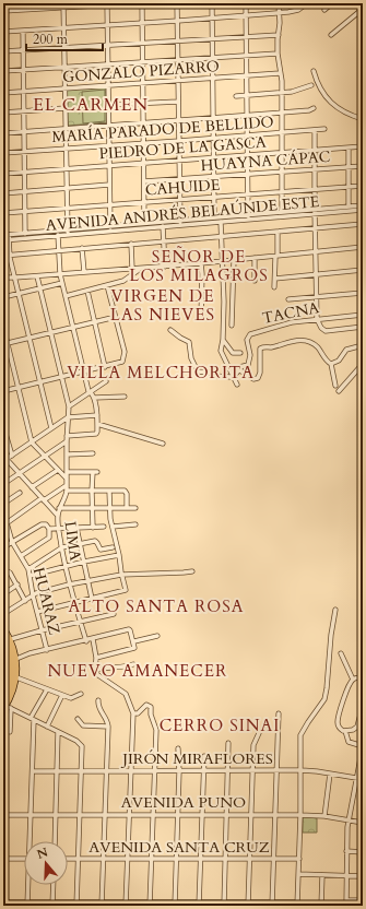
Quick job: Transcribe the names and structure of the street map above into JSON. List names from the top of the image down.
{
  "streets": {
    "street": [
      "GONZALO PIZARRO",
      "MARÍA PARADO DE BELLIDO",
      "PIEDRO DE LA GASCA",
      "HUAYNA CÁPAC",
      "CAHUIDE",
      "AVENIDA ANDRÉS BELAÚNDE ESTE",
      "TACNA",
      "LIMA",
      "HUARAZ",
      "JIRÓN MIRAFLORES",
      "AVENIDA PUNO",
      "AVENIDA SANTA CRUZ"
    ]
  },
  "districts": [
    "EL CARMEN",
    "SEÑOR DE LOS MILAGROS",
    "VIRGEN DE LAS NIEVES",
    "VILLA MELCHORITA",
    "ALTO SANTA ROSA",
    "NUEVO AMANECER",
    "CERRO SINAI"
  ],
  "scale_bar": "200 m",
  "north": "top"
}
